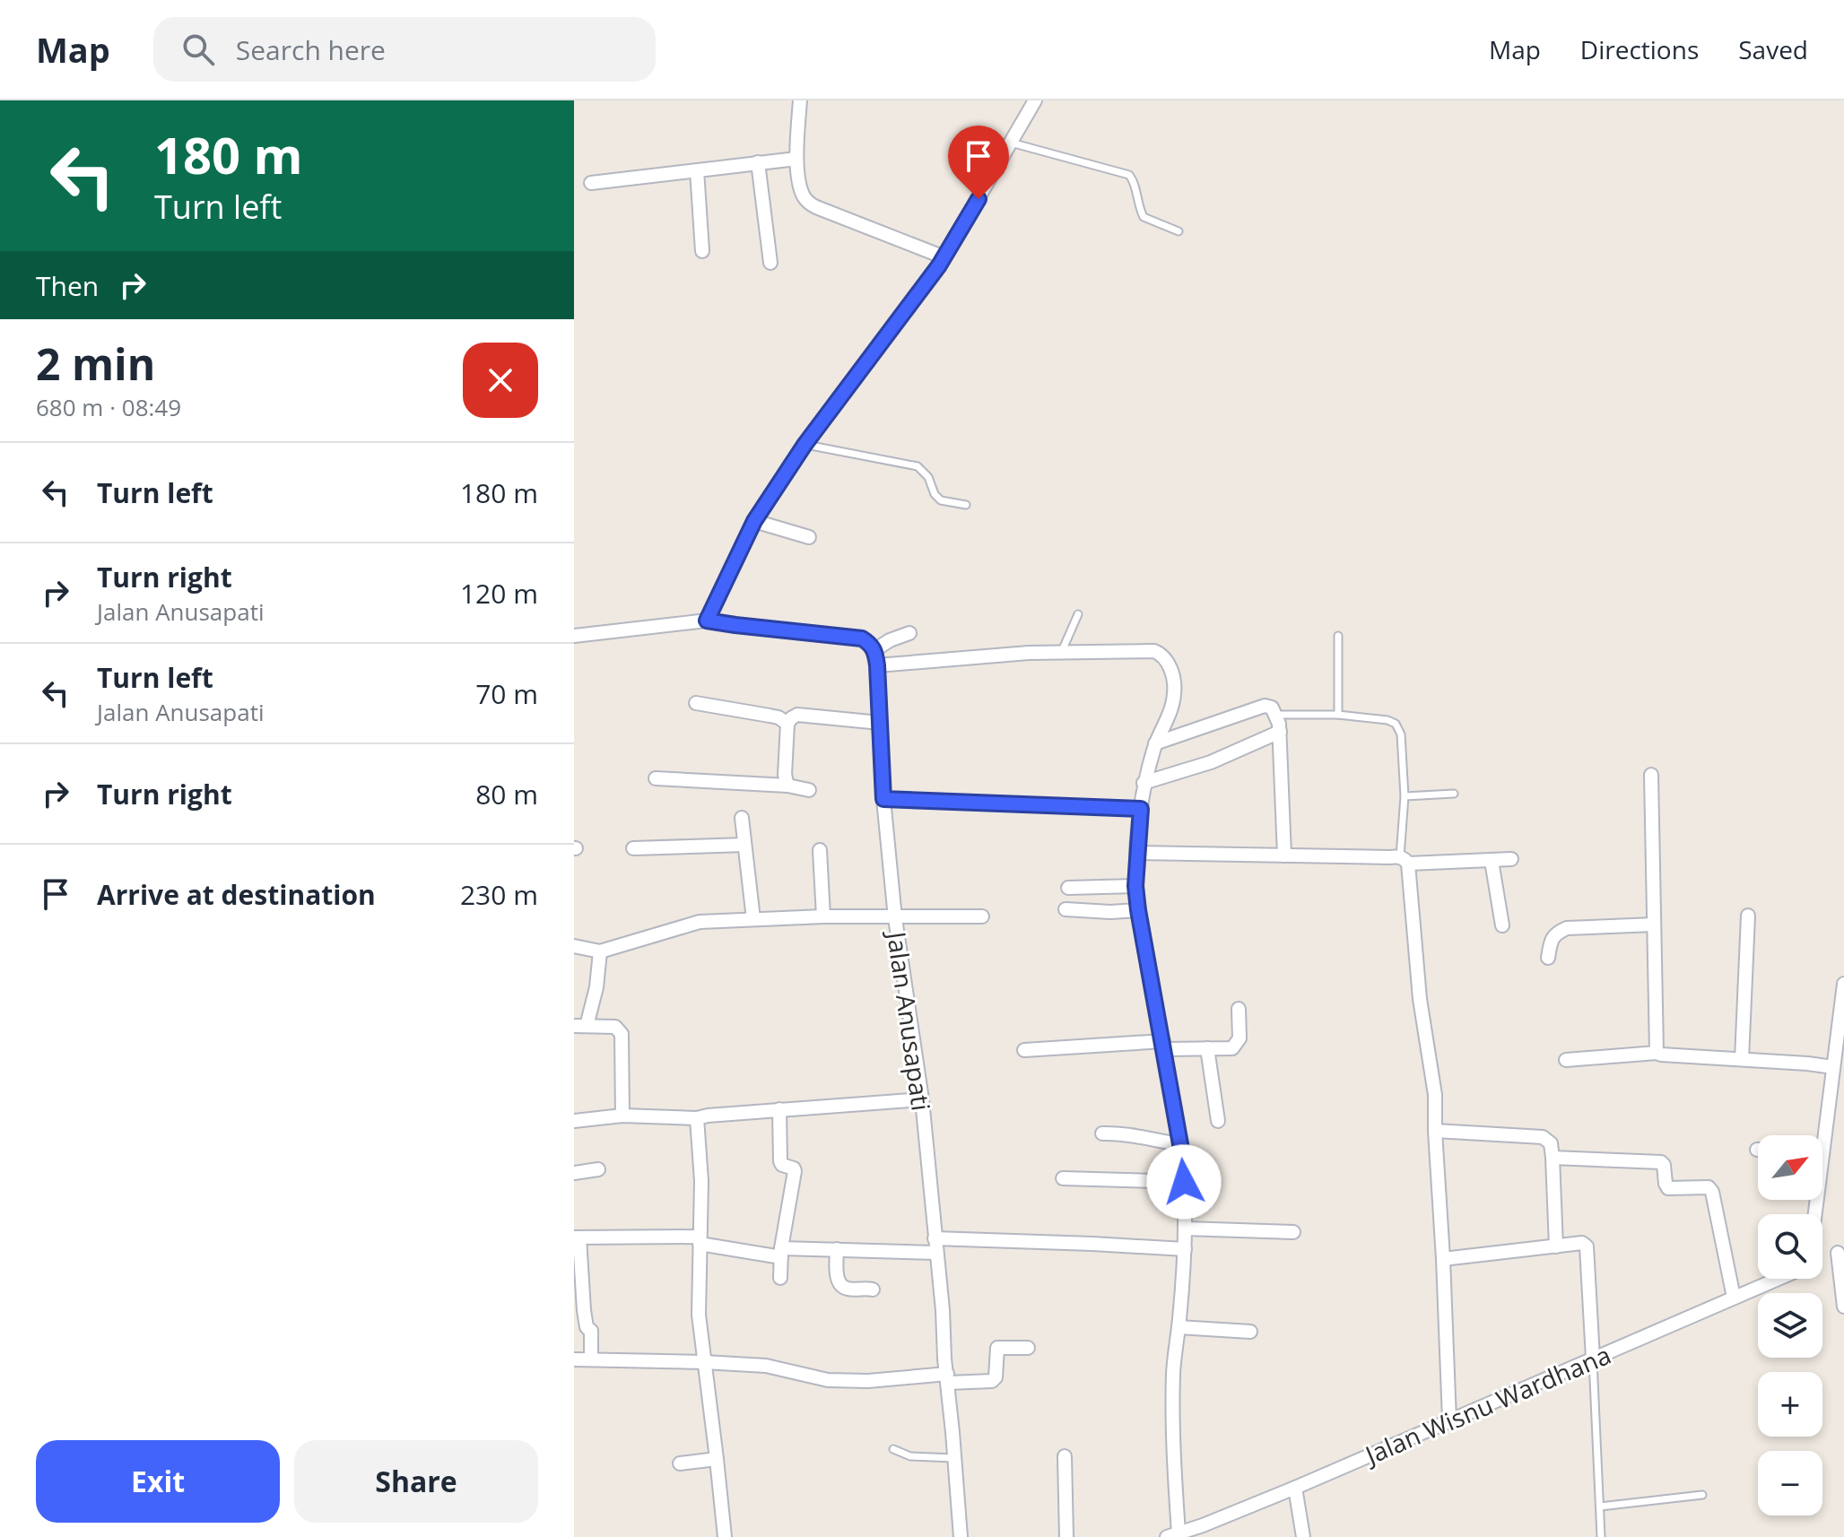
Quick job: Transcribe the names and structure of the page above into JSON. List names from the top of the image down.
{
  "streets": {
    "street": ["Jalan Anusapati", "Jalan Wisnu Wardhana"]
  },
  "north": "top right",
  "page": {
    "header": "Map",
    "search": "Search here",
    "nav": ["Map", "Directions", "Saved"],
    "turn": ["180 m", "Turn left"],
    "then": "Then",
    "heading": ["2 min", "680 m · 08:49"],
    "list": [
      {
        "name": "Turn left",
        "value": "180 m"
      },
      {
        "name": "Turn right",
        "note": "Jalan Anusapati",
        "value": "120 m"
      },
      {
        "name": "Turn left",
        "note": "Jalan Anusapati",
        "value": "70 m"
      },
      {
        "name": "Turn right",
        "value": "80 m"
      },
      {
        "name": "Arrive at destination",
        "value": "230 m"
      }
    ],
    "map_buttons": ["+", "−"],
    "buttons": ["Exit", "Share"]
  }
}
